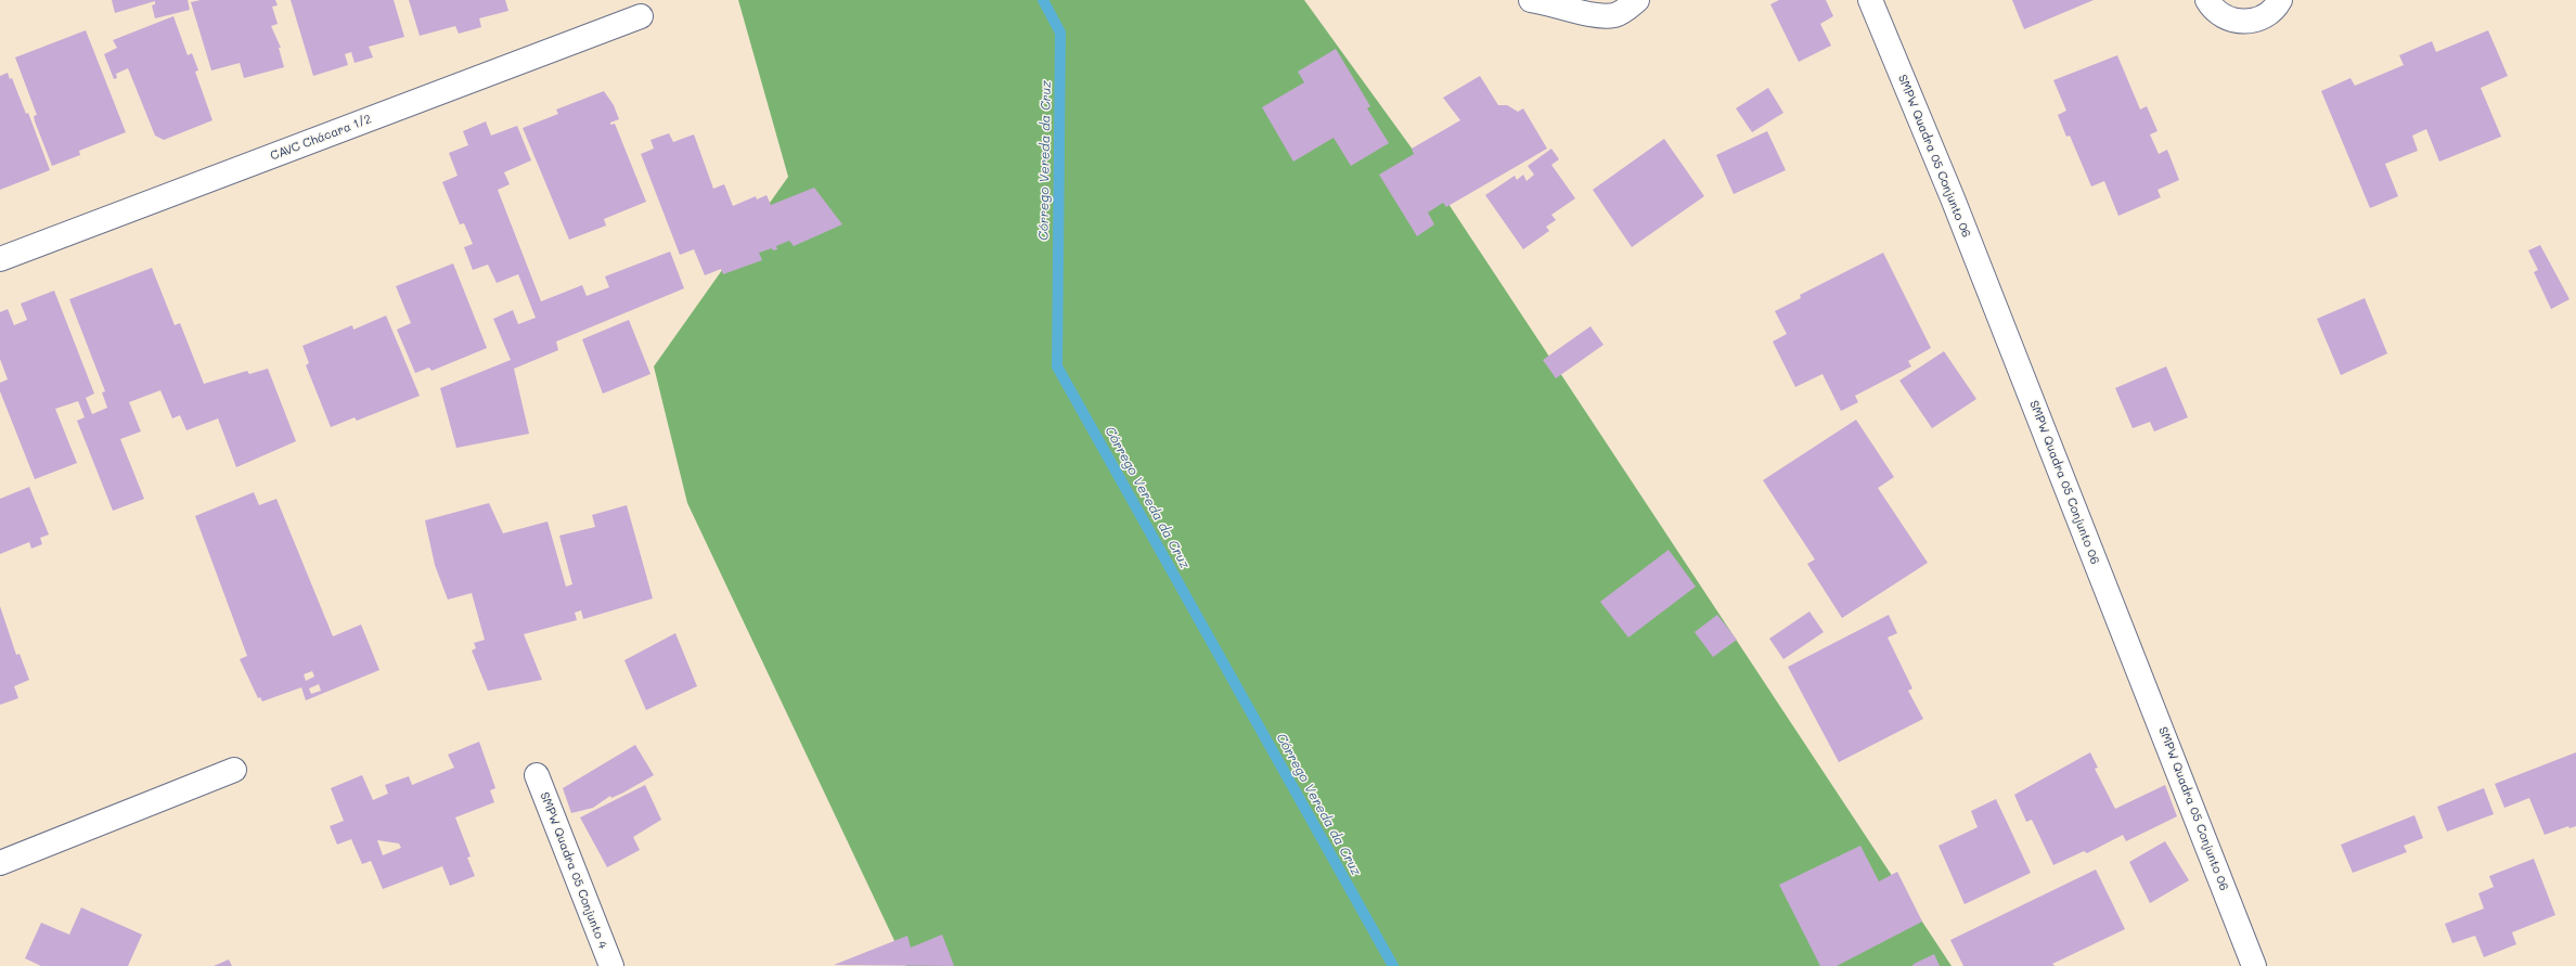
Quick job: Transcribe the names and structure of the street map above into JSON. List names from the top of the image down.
{
  "streets": {
    "street": ["CAVC Chácara 1/2", "SMPW Quadra 05 Conjunto 06", "SMPW Quadra 05 Conjunto 4"]
  },
  "water": ["Córrego Vereda da Cruz"]
}
